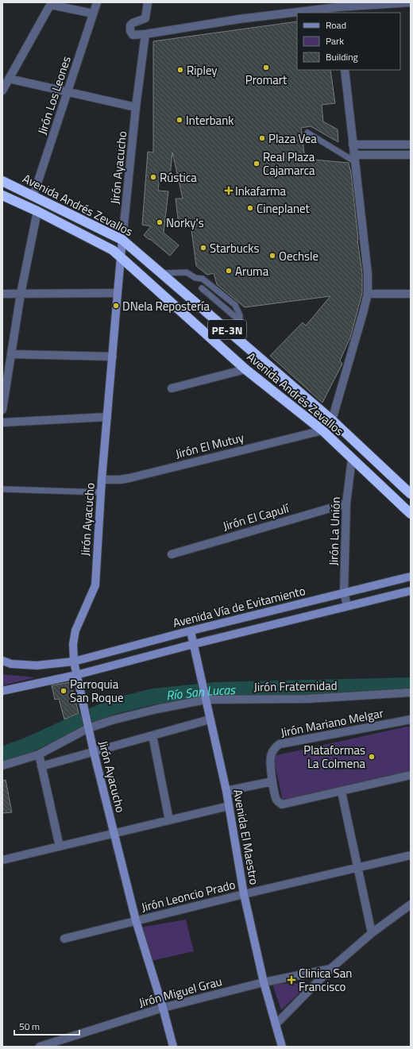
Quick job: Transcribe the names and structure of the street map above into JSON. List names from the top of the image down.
{
  "streets": {
    "highway": ["Avenida Andrés Zevallos", "PE-3N"],
    "street": [
      "Jirón Los Leones",
      "Jirón Ayacucho",
      "Jirón El Mutuy",
      "Jirón El Capulí",
      "Jirón La Unión",
      "Avenida Vía de Evitamiento",
      "Jirón Fraternidad",
      "Jirón Mariano Melgar",
      "Avenida El Maestro",
      "Jirón Leoncio Prado",
      "Jirón Miguel Grau"
    ]
  },
  "crossings": [
    ["Jirón Los Leones", "Avenida Andrés Zevallos"],
    ["Jirón Ayacucho", "Avenida Andrés Zevallos"],
    ["Jirón Ayacucho", "Jirón El Mutuy"],
    ["Jirón Ayacucho", "Avenida Vía de Evitamiento"],
    ["Jirón Ayacucho", "Jirón Fraternidad"],
    ["Jirón Ayacucho", "Jirón Leoncio Prado"],
    ["Jirón Ayacucho", "Jirón Miguel Grau"],
    ["Avenida Andrés Zevallos", "Jirón El Mutuy"],
    ["Avenida Andrés Zevallos", "Jirón La Unión"],
    ["Jirón El Capulí", "Jirón La Unión"],
    ["Jirón La Unión", "Avenida Vía de Evitamiento"],
    ["Avenida Vía de Evitamiento", "Avenida El Maestro"],
    ["Jirón Fraternidad", "Avenida El Maestro"],
    ["Avenida El Maestro", "Jirón Leoncio Prado"],
    ["Avenida El Maestro", "Jirón Miguel Grau"]
  ],
  "water": ["Río San Lucas"],
  "places": {
    "other": [
      "Promart",
      "Ripley",
      "Interbank",
      "Plaza Vea",
      "Real Plaza Cajamarca",
      "Rústica",
      "Cineplanet",
      "Norky's",
      "Starbucks",
      "Oechsle",
      "Aruma",
      "DNela Repostería",
      "Parroquia San Roque",
      "Plataformas La Colmena"
    ],
    "health": ["Inkafarma", "Clinica San Francisco"]
  },
  "legend": ["Road", "Park", "Building"],
  "scale_bar": "50 m"
}
